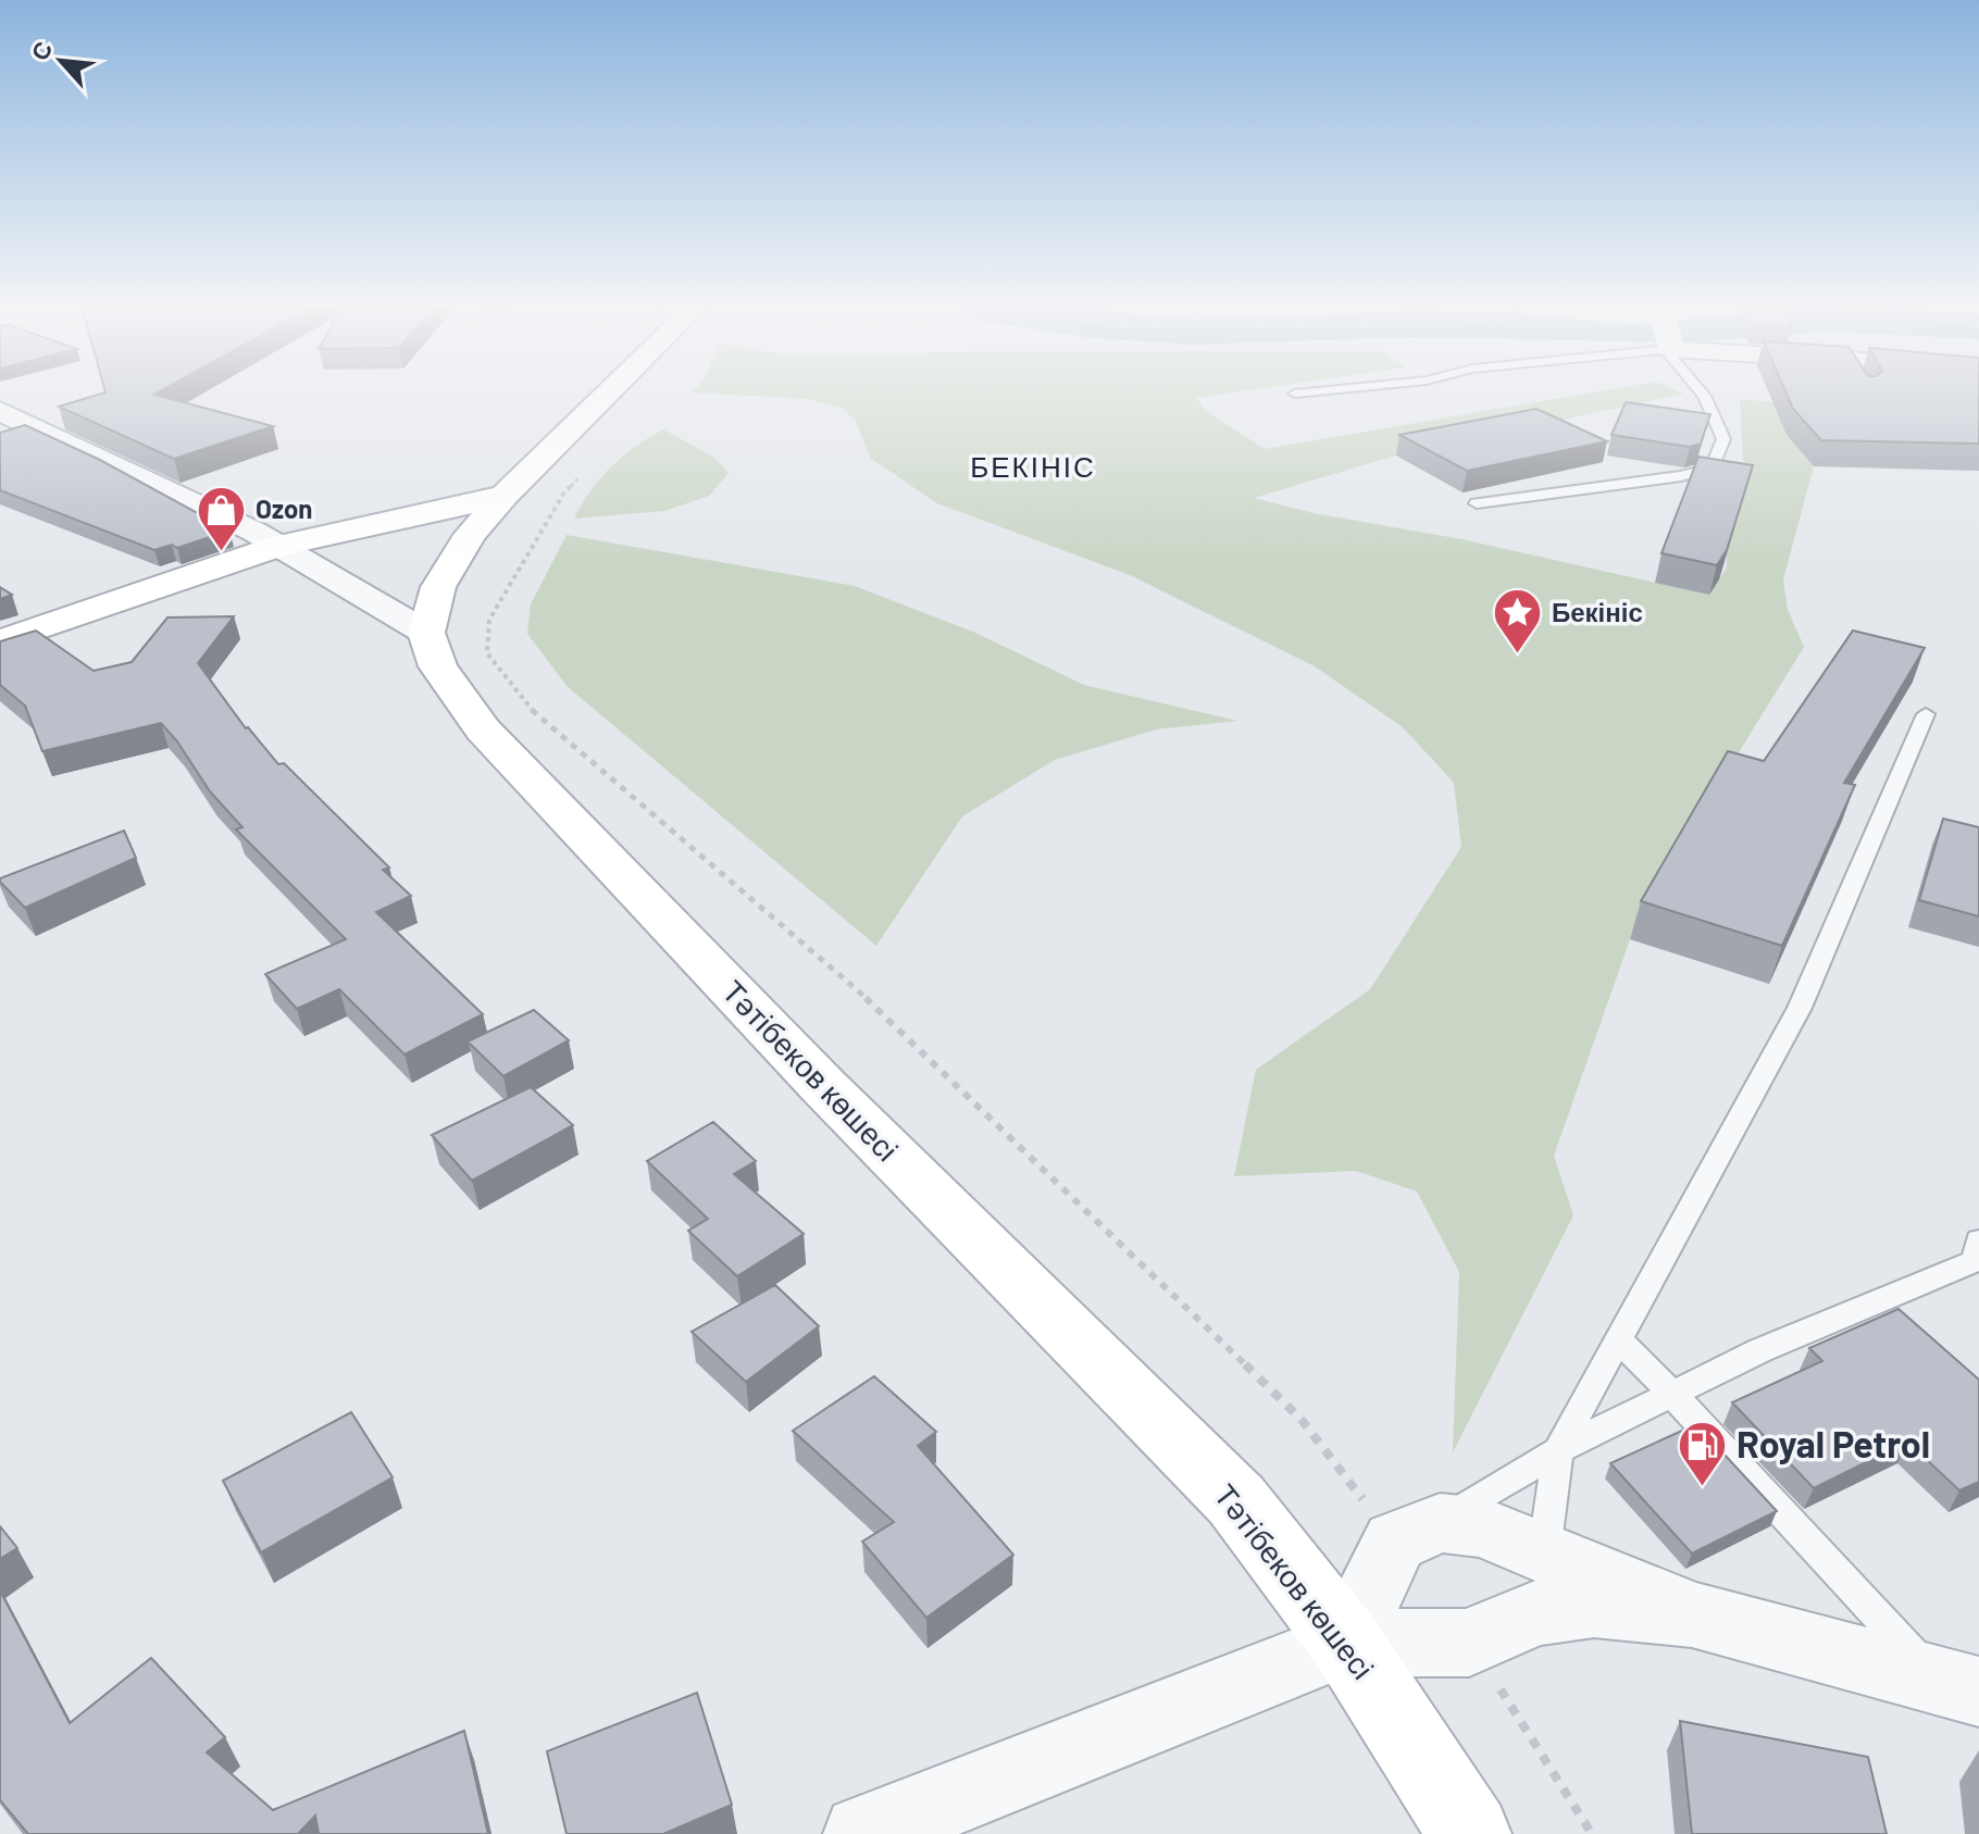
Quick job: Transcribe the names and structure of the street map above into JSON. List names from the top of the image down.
{
  "streets": {
    "main road": ["Тәтібеков көшесі"]
  },
  "districts": ["БЕКІНІС"],
  "places": {
    "shop": ["Ozon"],
    "place": ["Бекініс"],
    "fuel station": ["Royal Petrol"]
  },
  "north": "top left"
}
